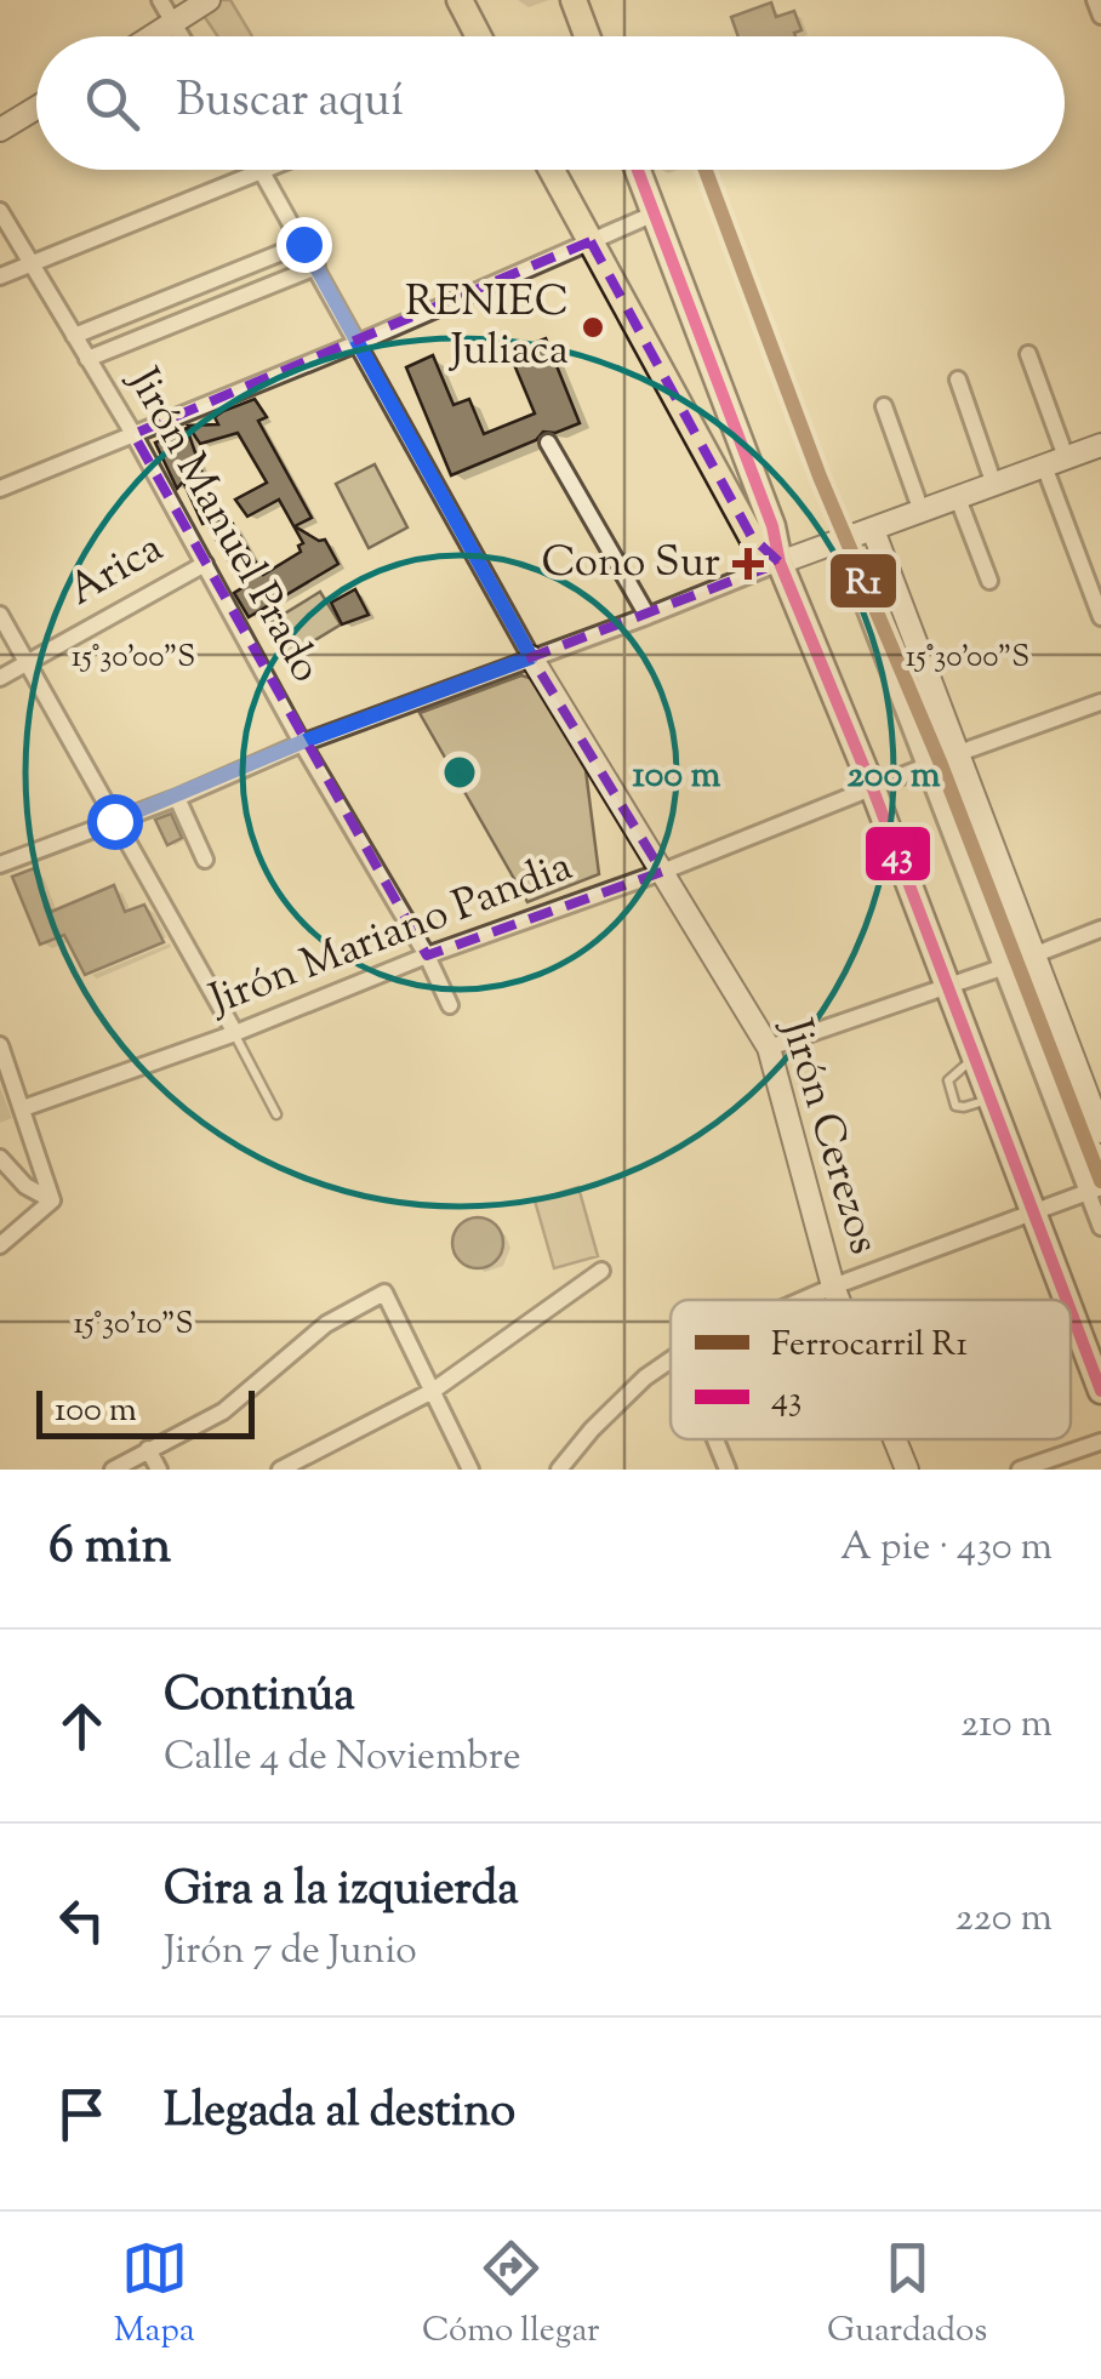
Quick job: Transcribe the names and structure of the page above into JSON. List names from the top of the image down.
{
  "streets": {
    "street": [
      "Jirón Manuel Prado",
      "Arica",
      "Jirón Mariano Pandia",
      "Jirón Cerezos"
    ]
  },
  "crossings": [
    ["Jirón Manuel Prado", "Arica"],
    ["Jirón Manuel Prado", "Jirón Mariano Pandia"],
    ["Jirón Mariano Pandia", "Jirón Cerezos"]
  ],
  "places": {
    "other": ["RENIEC Juliaca"],
    "health": ["Cono Sur"]
  },
  "lines": ["rail line R1", "transit line 43"],
  "legend": ["Ferrocarril R1", "43"],
  "scale_bar": "100 m",
  "page": {
    "search": "Buscar aquí",
    "scale": "100 m",
    "heading": ["6 min", "A pie · 430 m"],
    "list": [
      ["Continúa", "Calle 4 de Noviembre", "210 m"],
      ["Gira a la izquierda", "Jirón 7 de Junio", "220 m"],
      "Llegada al destino"
    ],
    "nav": ["Mapa", "Cómo llegar", "Guardados"]
  },
  "coordinates": ["15°30'00\"S", "15°30'10\"S"],
  "rings": ["100 m", "200 m"]
}
